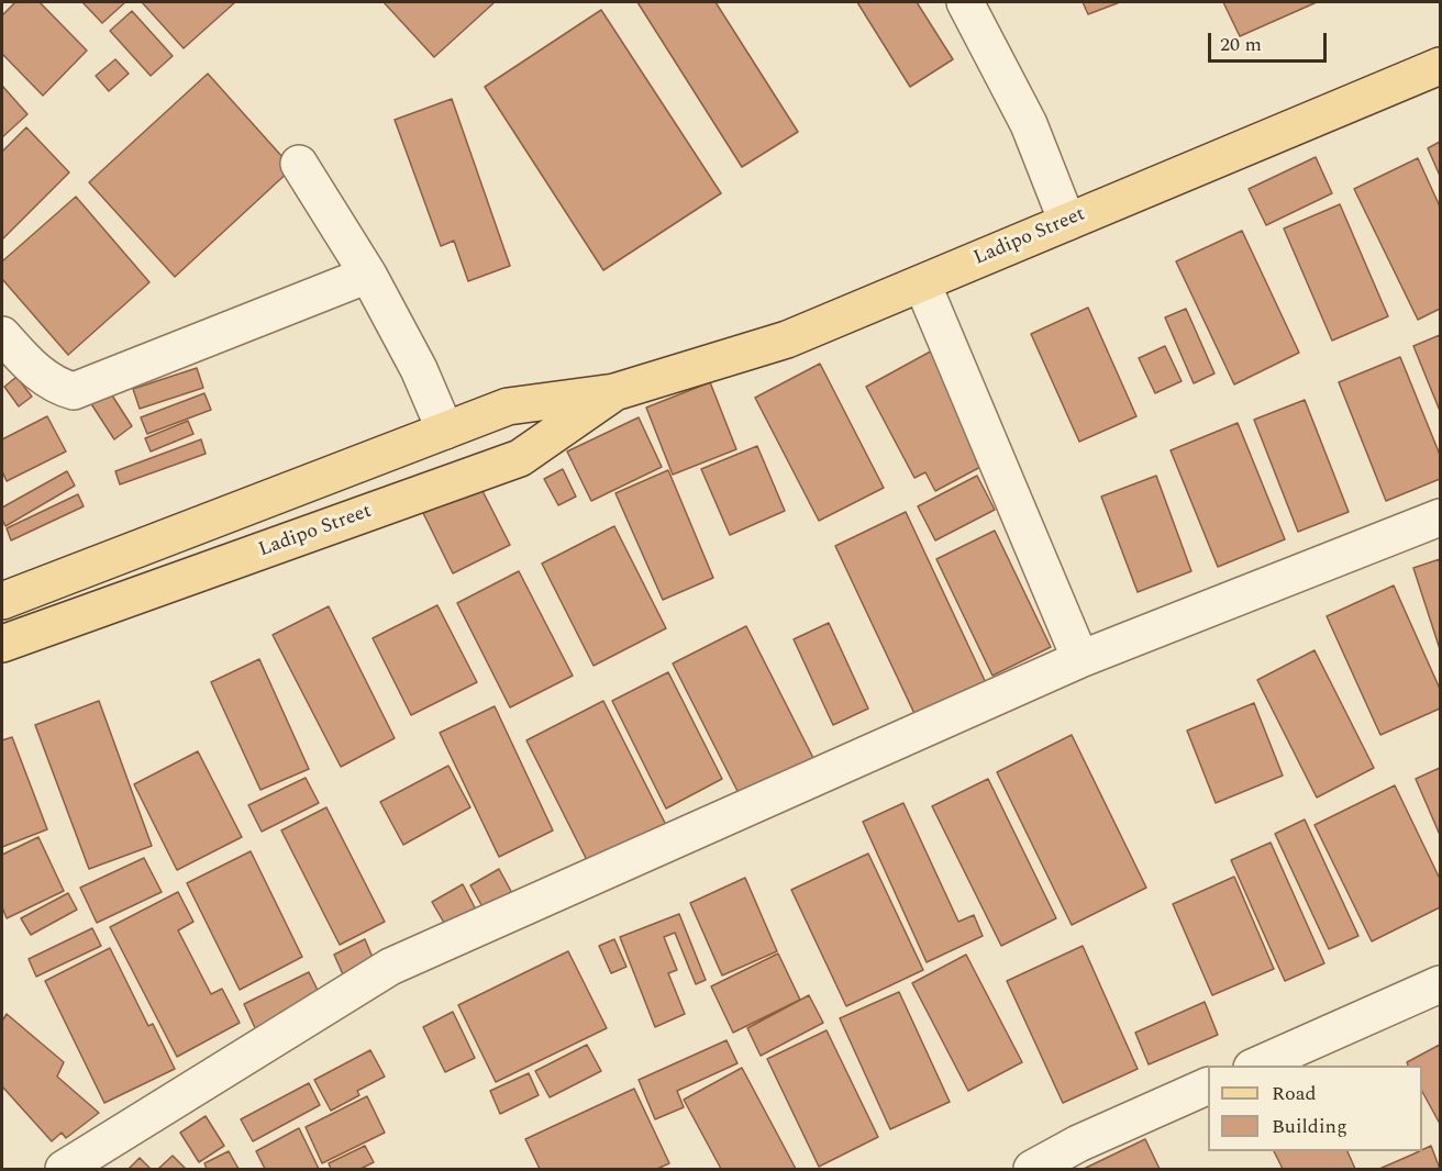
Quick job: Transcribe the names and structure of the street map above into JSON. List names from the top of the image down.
{
  "streets": {
    "main road": ["Ladipo Street"]
  },
  "legend": ["Road", "Building"],
  "scale_bar": "20 m"
}
